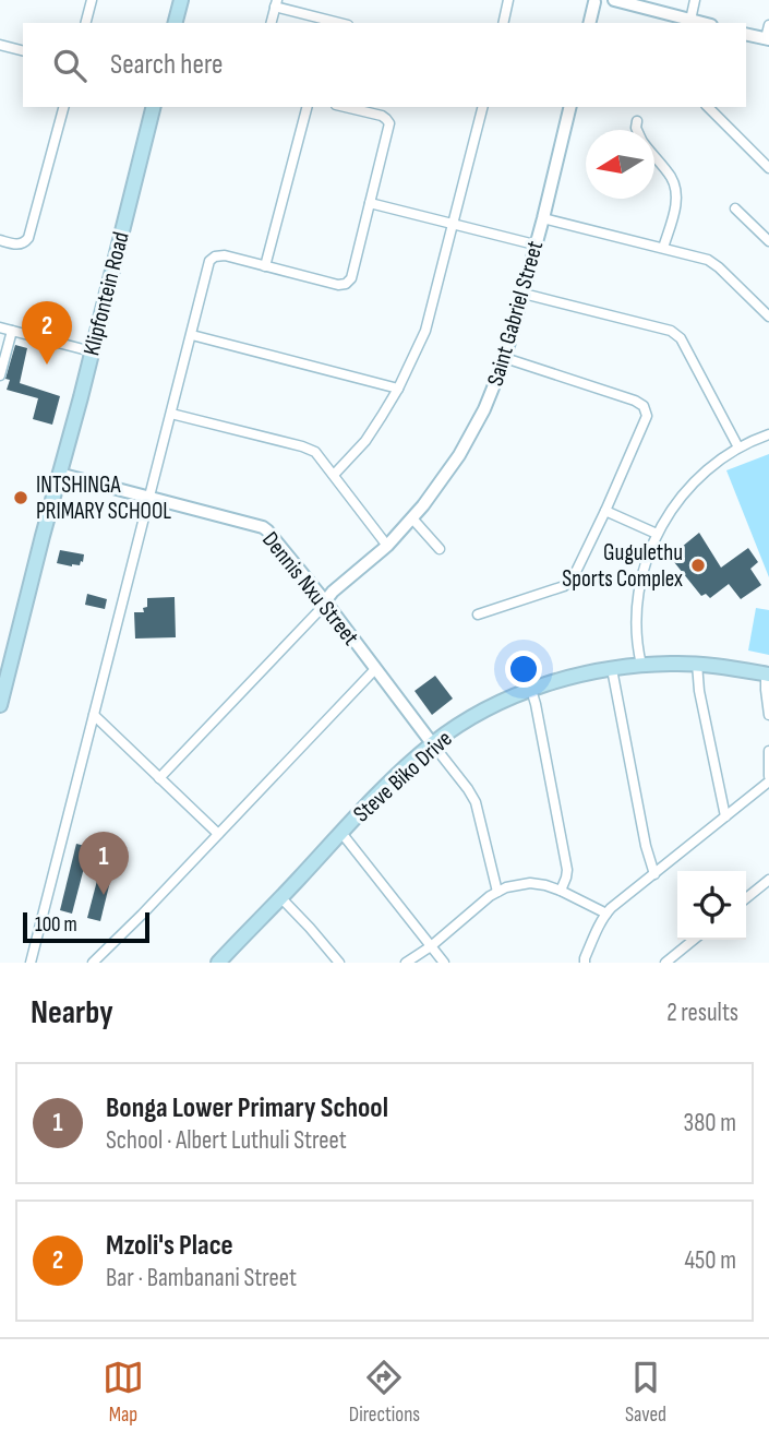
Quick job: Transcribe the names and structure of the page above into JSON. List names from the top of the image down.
{
  "streets": {
    "main road": ["Klipfontein Road", "Steve Biko Drive"],
    "street": ["Saint Gabriel Street", "Dennis Nxu Street"]
  },
  "crossings": [
    ["Klipfontein Road", "Dennis Nxu Street"],
    ["Saint Gabriel Street", "Dennis Nxu Street"],
    ["Dennis Nxu Street", "Steve Biko Drive"]
  ],
  "places": ["INTSHINGA PRIMARY SCHOOL", "Gugulethu Sports Complex"],
  "scale_bar": "100 m",
  "north": "left",
  "page": {
    "search": "Search here",
    "pins": ["2", "1"],
    "scale": "100 m",
    "heading": ["Nearby", "2 results"],
    "list": [
      {
        "mark": "1",
        "name": "Bonga Lower Primary School",
        "note": "School · Albert Luthuli Street",
        "value": "380 m"
      },
      {
        "mark": "2",
        "name": "Mzoli's Place",
        "note": "Bar · Bambanani Street",
        "value": "450 m"
      }
    ],
    "nav": ["Map", "Directions", "Saved"]
  }
}
